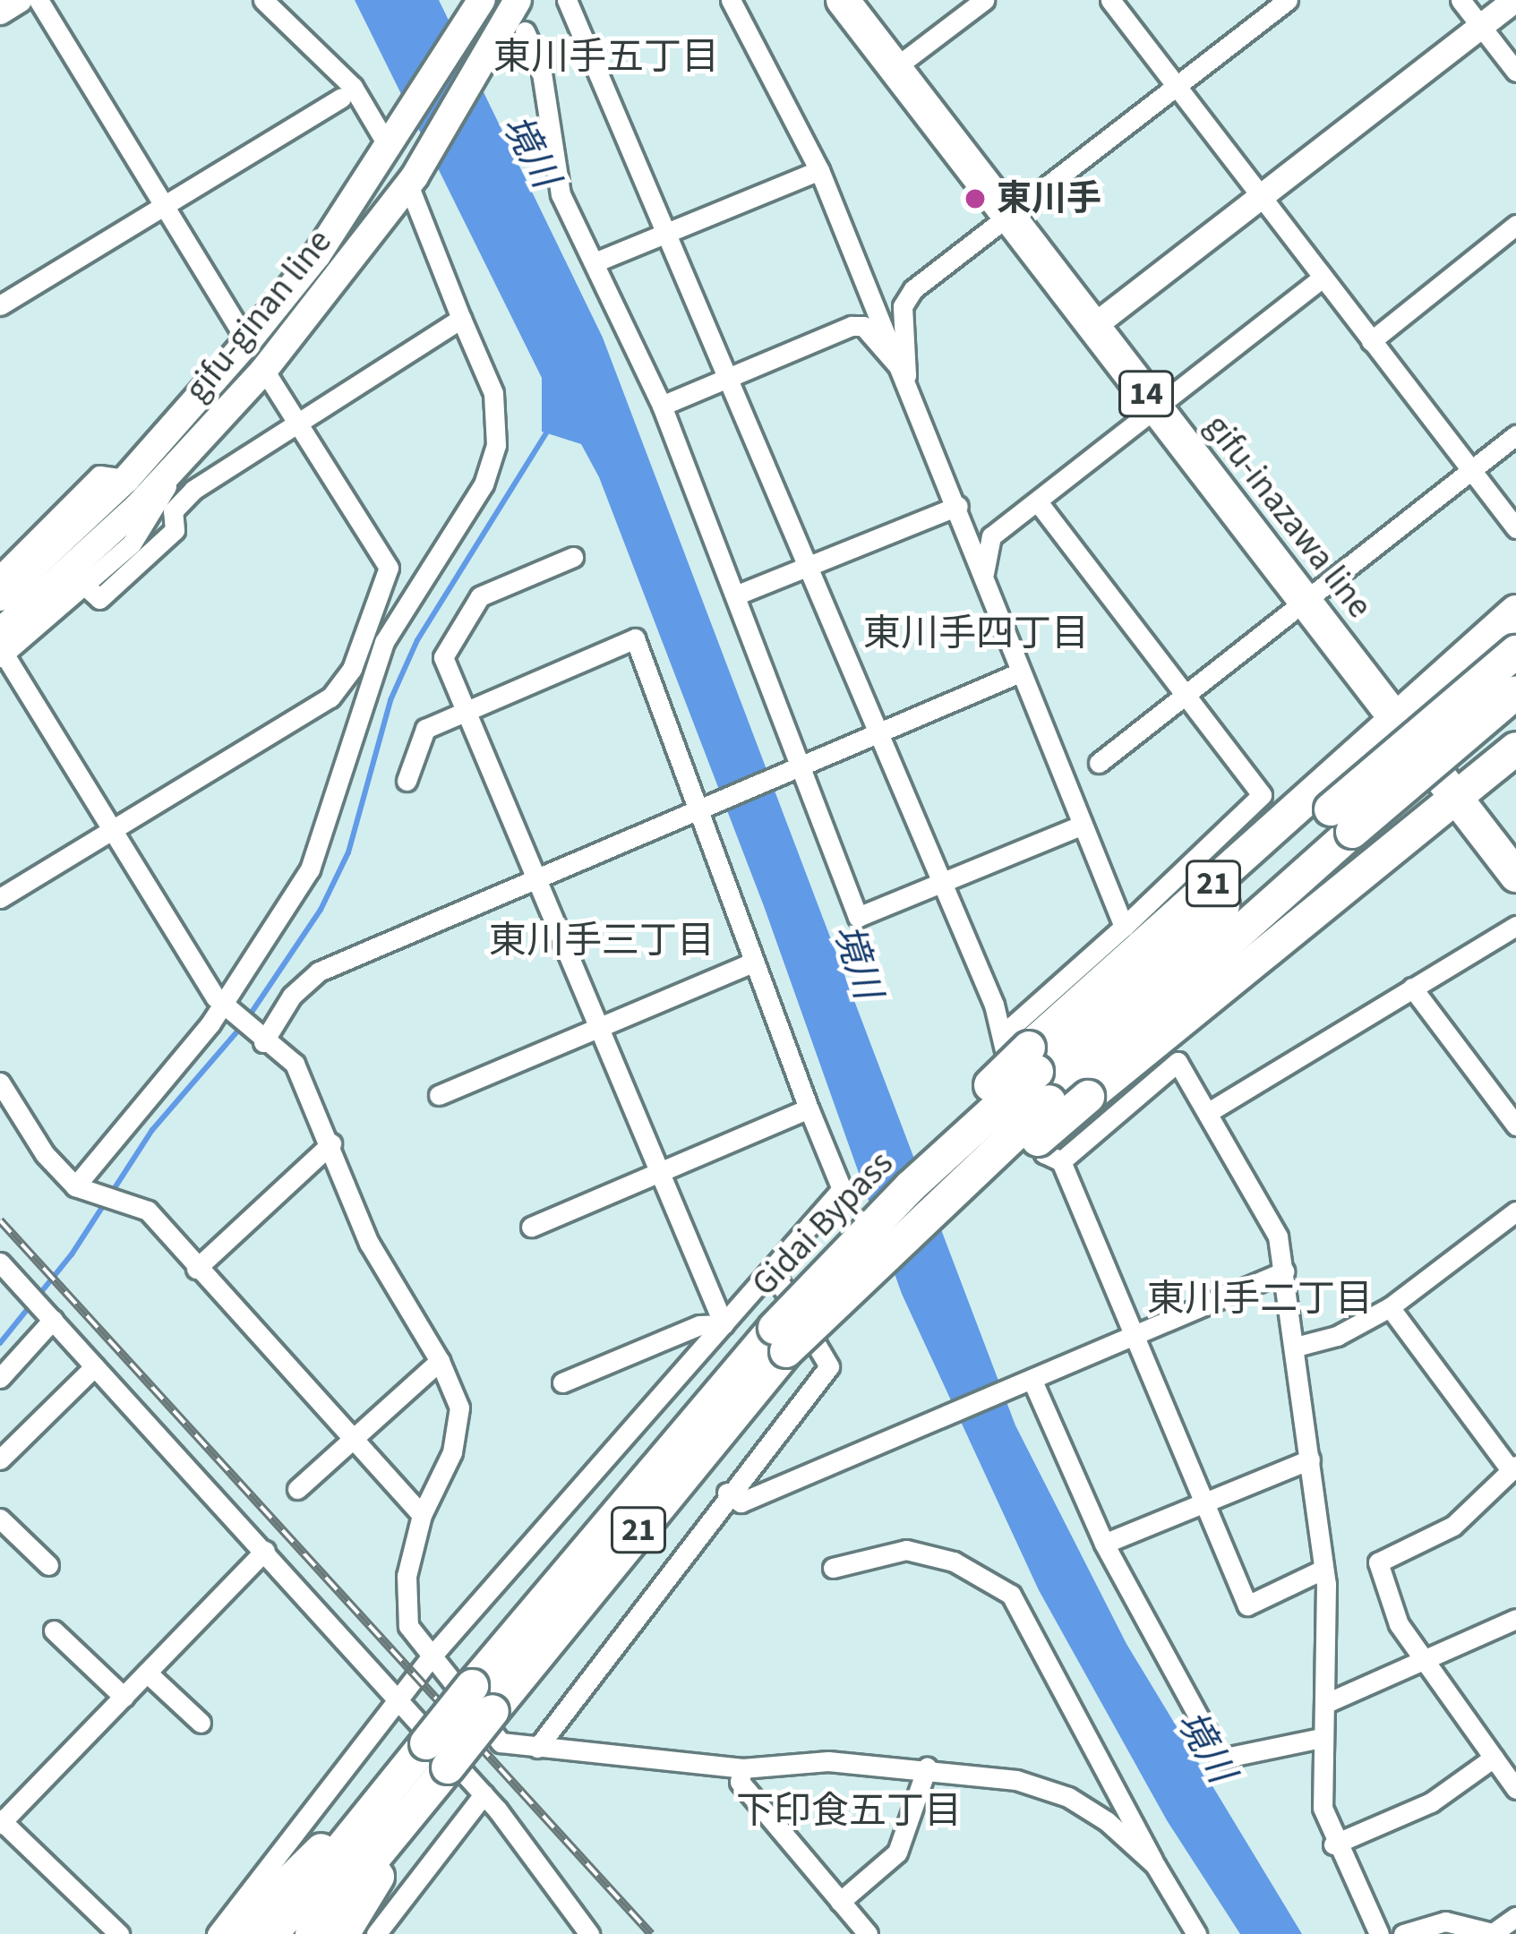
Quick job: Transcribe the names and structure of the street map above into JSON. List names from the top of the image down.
{
  "streets": {
    "main road": [
      "gifu-ginan line",
      "14",
      "gifu-inazawa line",
      "21",
      "Gidai Bypass"
    ]
  },
  "crossings": [
    ["gifu-inazawa line", "21"],
    ["21", "Gidai Bypass"]
  ],
  "districts": [
    "東川手五丁目",
    "東川手四丁目",
    "東川手三丁目",
    "東川手二丁目",
    "下印食五丁目"
  ],
  "water": ["境川"],
  "places": ["東川手"]
}
